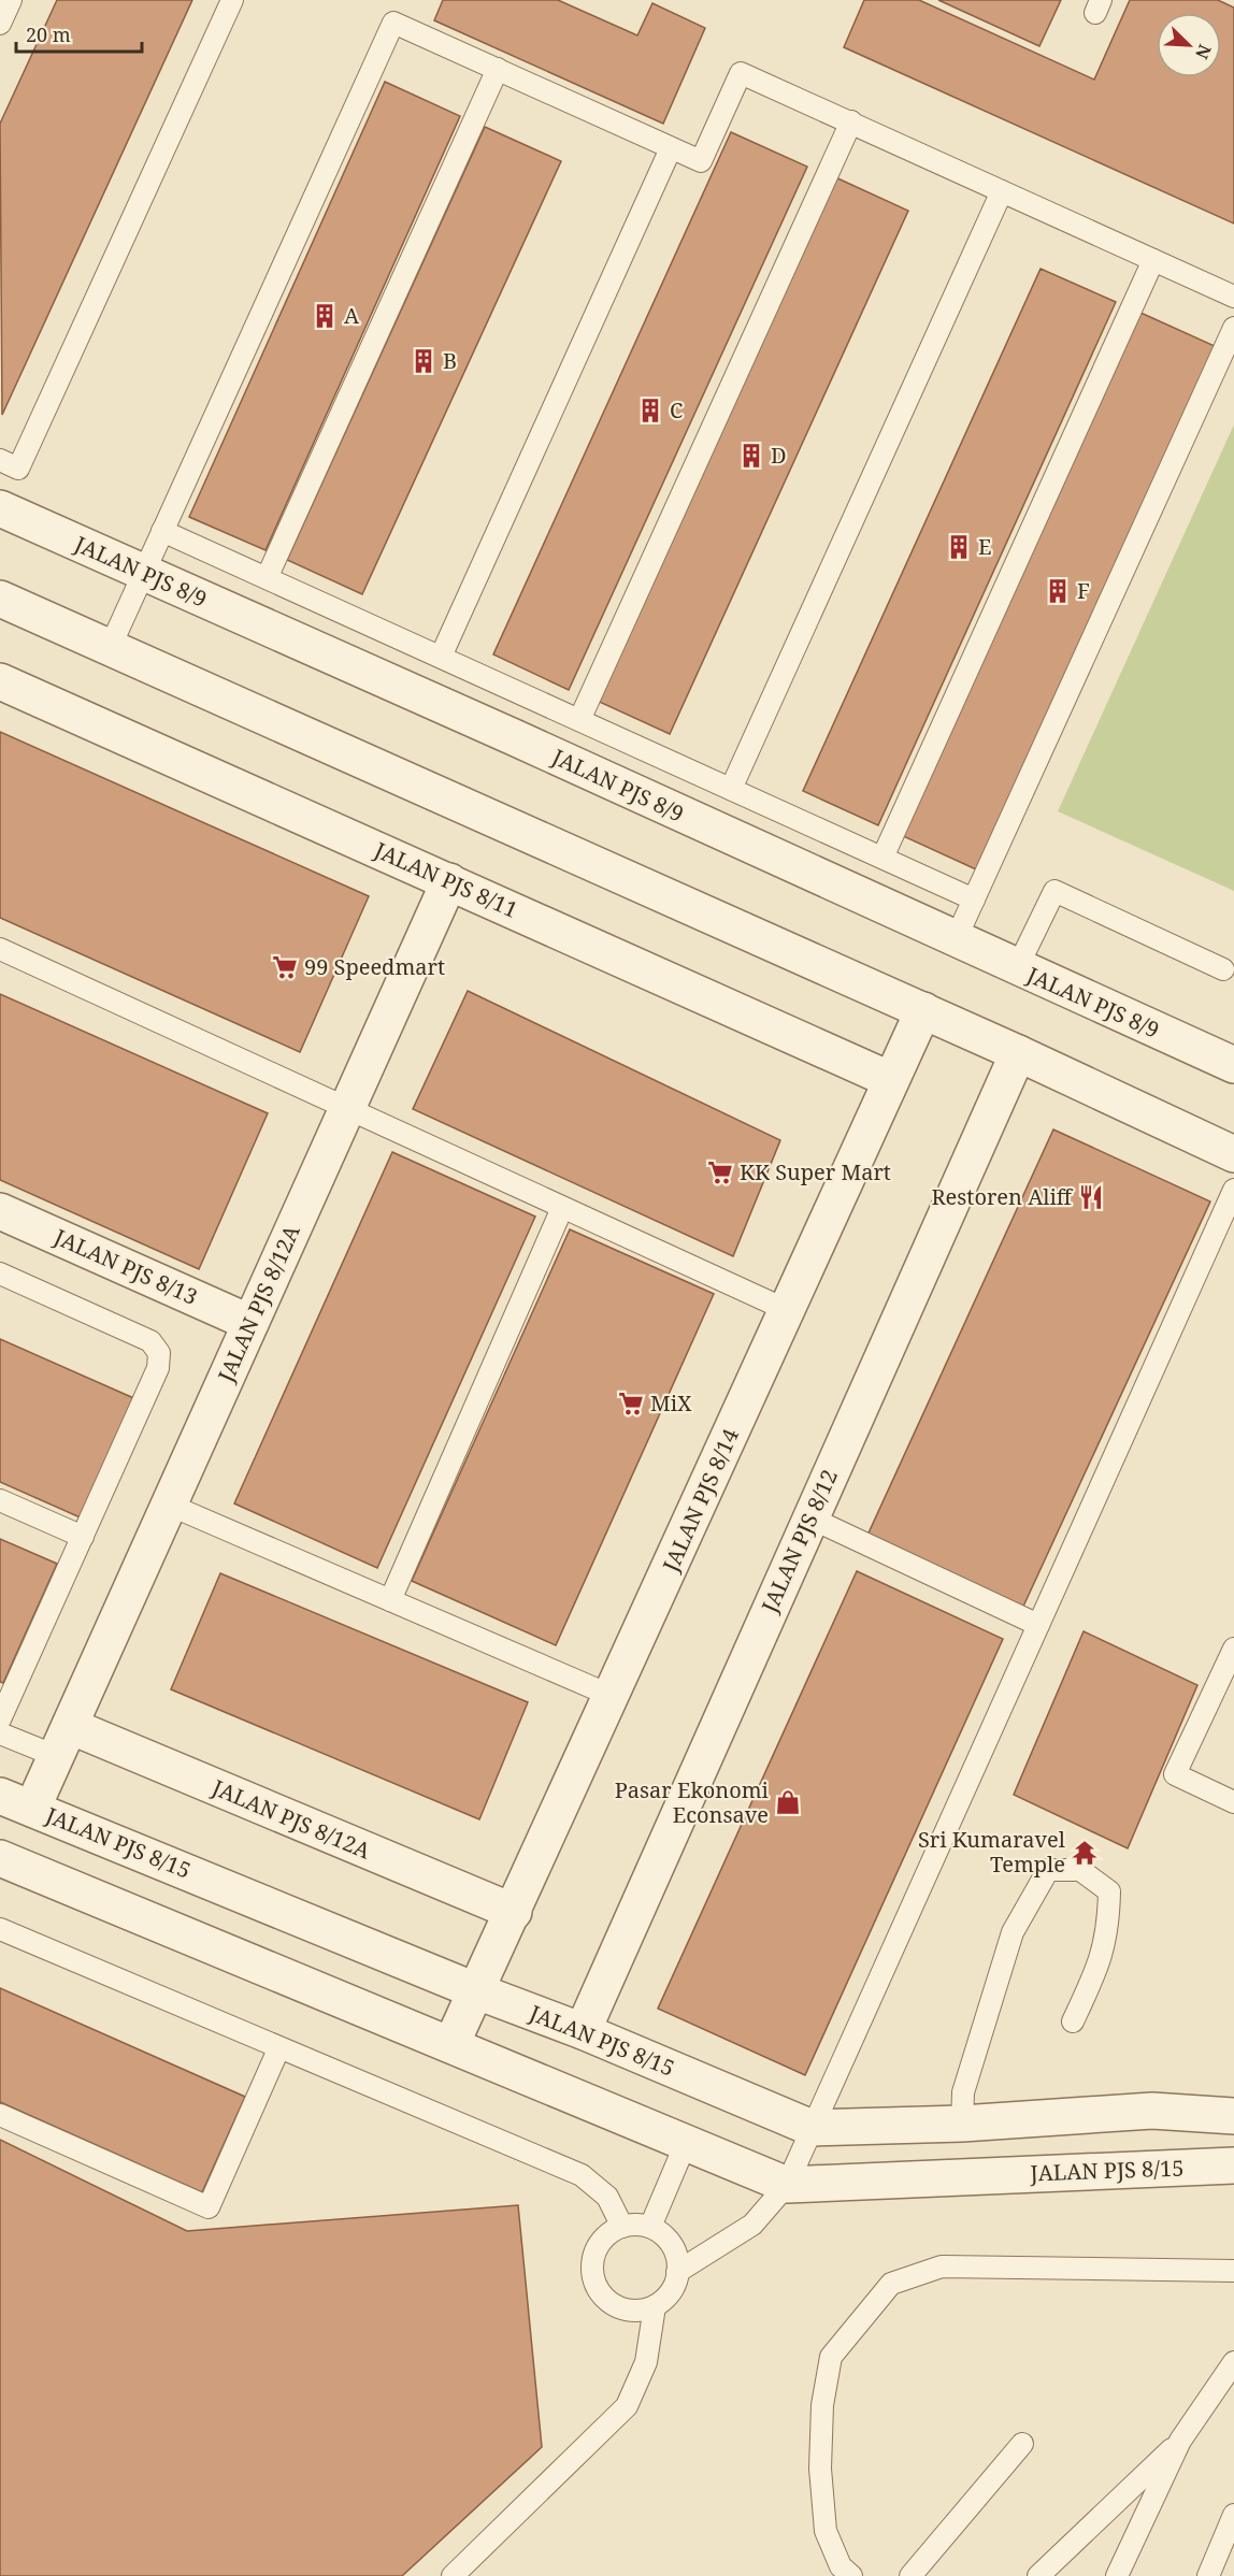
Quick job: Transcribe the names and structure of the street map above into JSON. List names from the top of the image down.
{
  "streets": {
    "street": [
      "JALAN PJS 8/9",
      "JALAN PJS 8/11",
      "JALAN PJS 8/13",
      "JALAN PJS 8/12A",
      "JALAN PJS 8/14",
      "JALAN PJS 8/12",
      "JALAN PJS 8/15"
    ]
  },
  "crossings": [
    ["JALAN PJS 8/11", "JALAN PJS 8/12A"],
    ["JALAN PJS 8/11", "JALAN PJS 8/14"],
    ["JALAN PJS 8/13", "JALAN PJS 8/12A"],
    ["JALAN PJS 8/12A", "JALAN PJS 8/14"],
    ["JALAN PJS 8/12A", "JALAN PJS 8/15"],
    ["JALAN PJS 8/14", "JALAN PJS 8/15"],
    ["JALAN PJS 8/12", "JALAN PJS 8/15"]
  ],
  "places": {
    "building": [
      "A",
      "B",
      "C",
      "D",
      "E",
      "F"
    ],
    "supermarket": ["99 Speedmart", "KK Super Mart", "MiX"],
    "restaurant": ["Restoren Aliff"],
    "shop": ["Pasar Ekonomi Econsave"],
    "temple": ["Sri Kumaravel Temple"]
  },
  "scale_bar": "20 m",
  "north": "bottom right"
}
